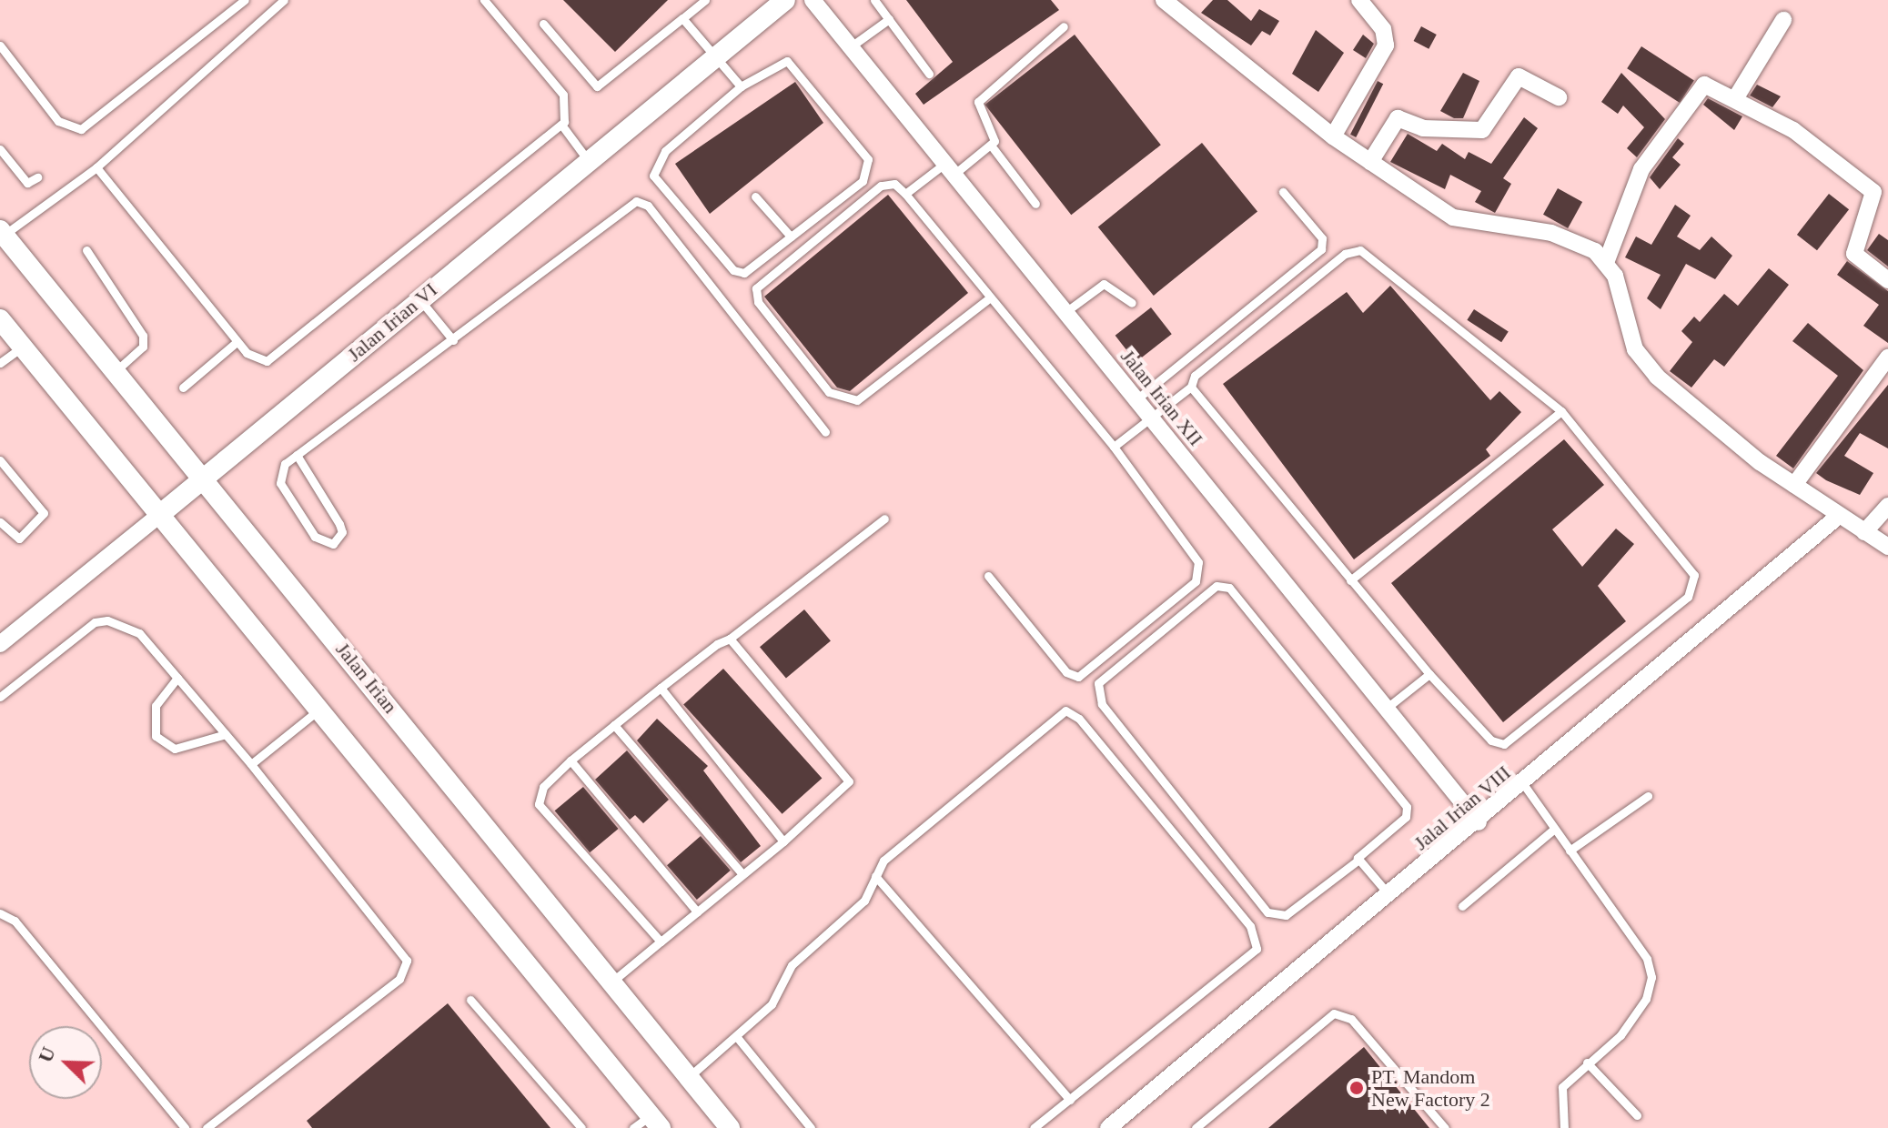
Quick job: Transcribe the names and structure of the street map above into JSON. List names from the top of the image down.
{
  "streets": {
    "street": [
      "Jalan Irian VI",
      "Jalan Irian XII",
      "Jalan Irian",
      "Jalal Irian VIII"
    ]
  },
  "crossings": [
    ["Jalan Irian VI", "Jalan Irian"],
    ["Jalan Irian XII", "Jalal Irian VIII"]
  ],
  "places": ["PT. Mandom New Factory 2"],
  "north": "top left"
}
